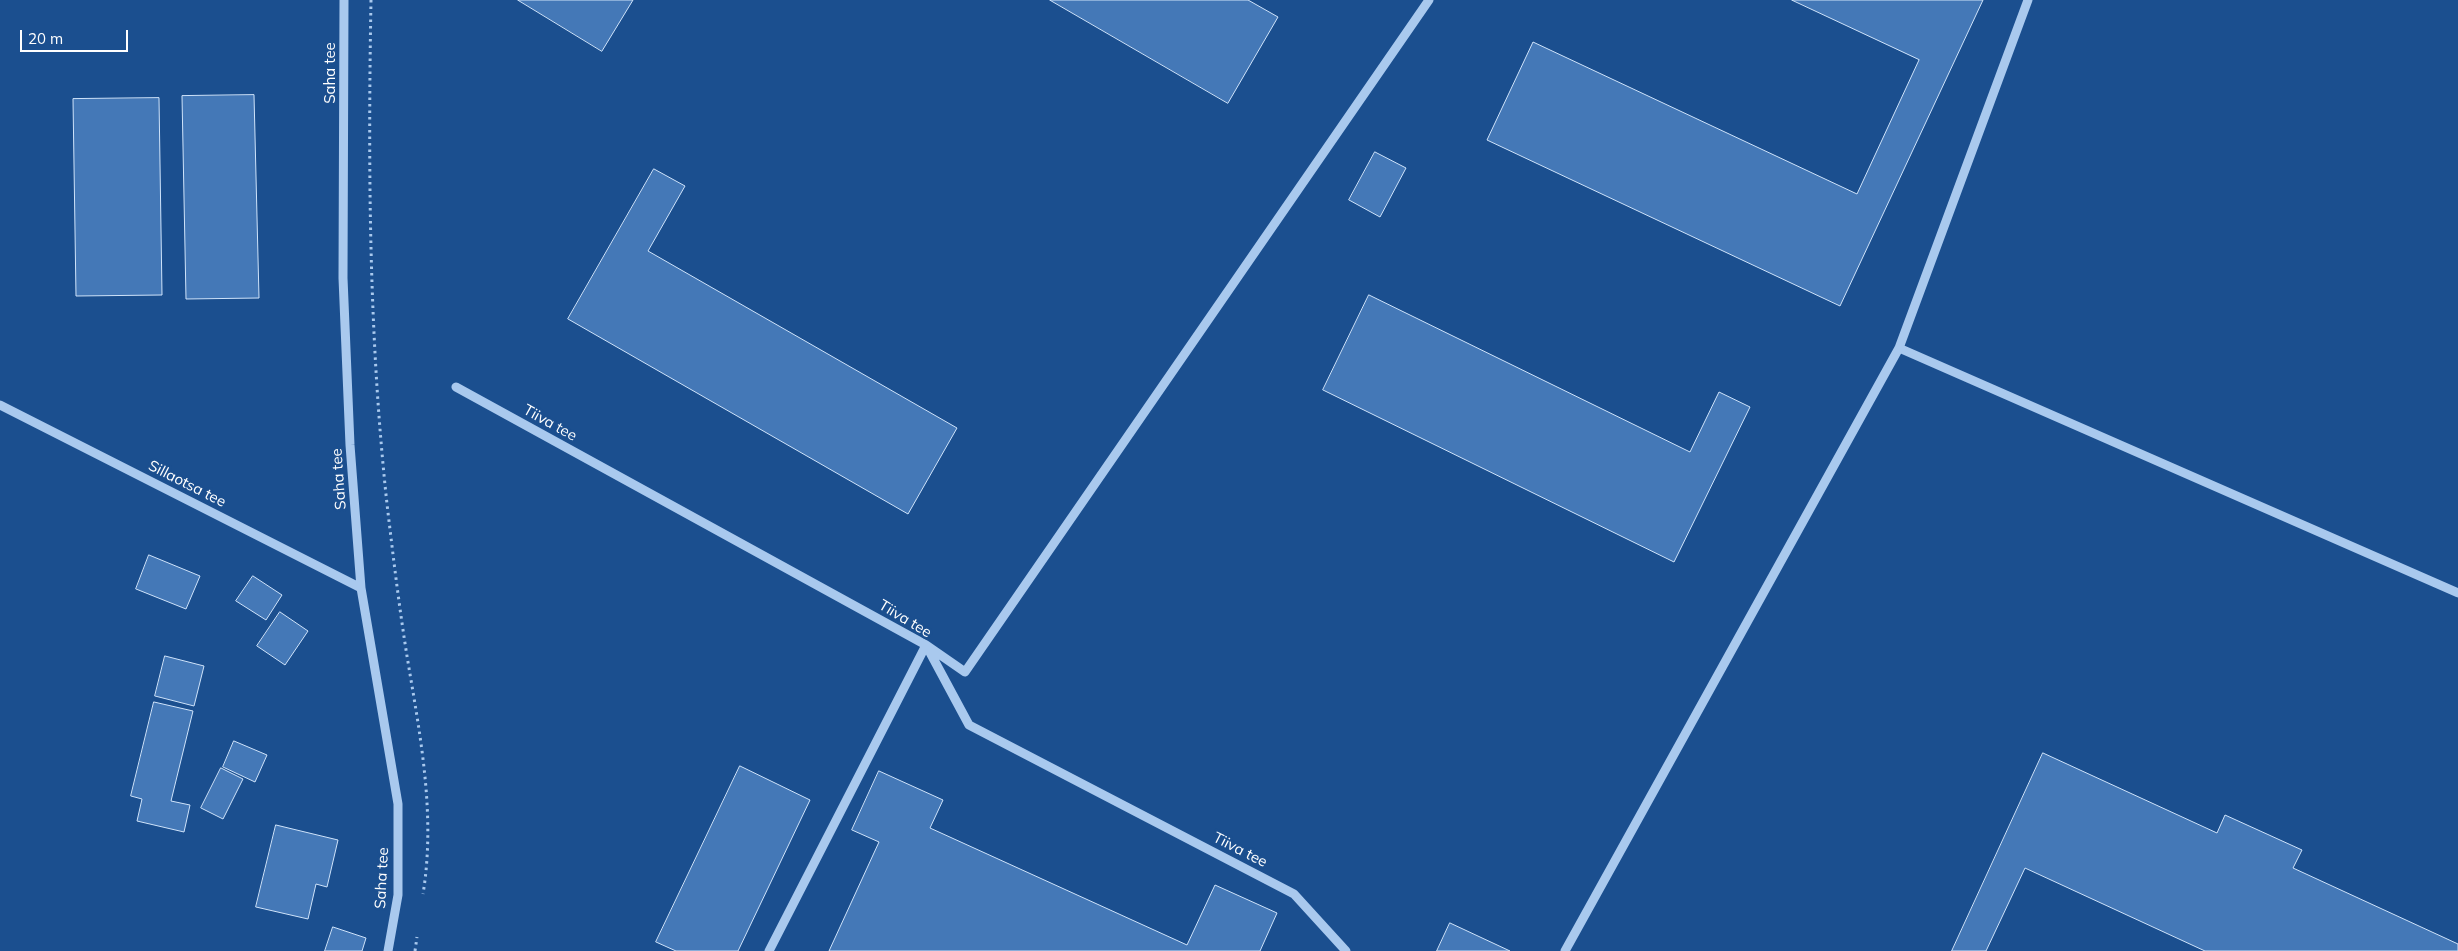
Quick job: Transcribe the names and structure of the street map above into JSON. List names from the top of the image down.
{
  "streets": {
    "street": ["Saha tee", "Tiiva tee", "Sillaotsa tee"]
  },
  "crossings": [
    ["Saha tee", "Sillaotsa tee"]
  ],
  "scale_bar": "20 m"
}
